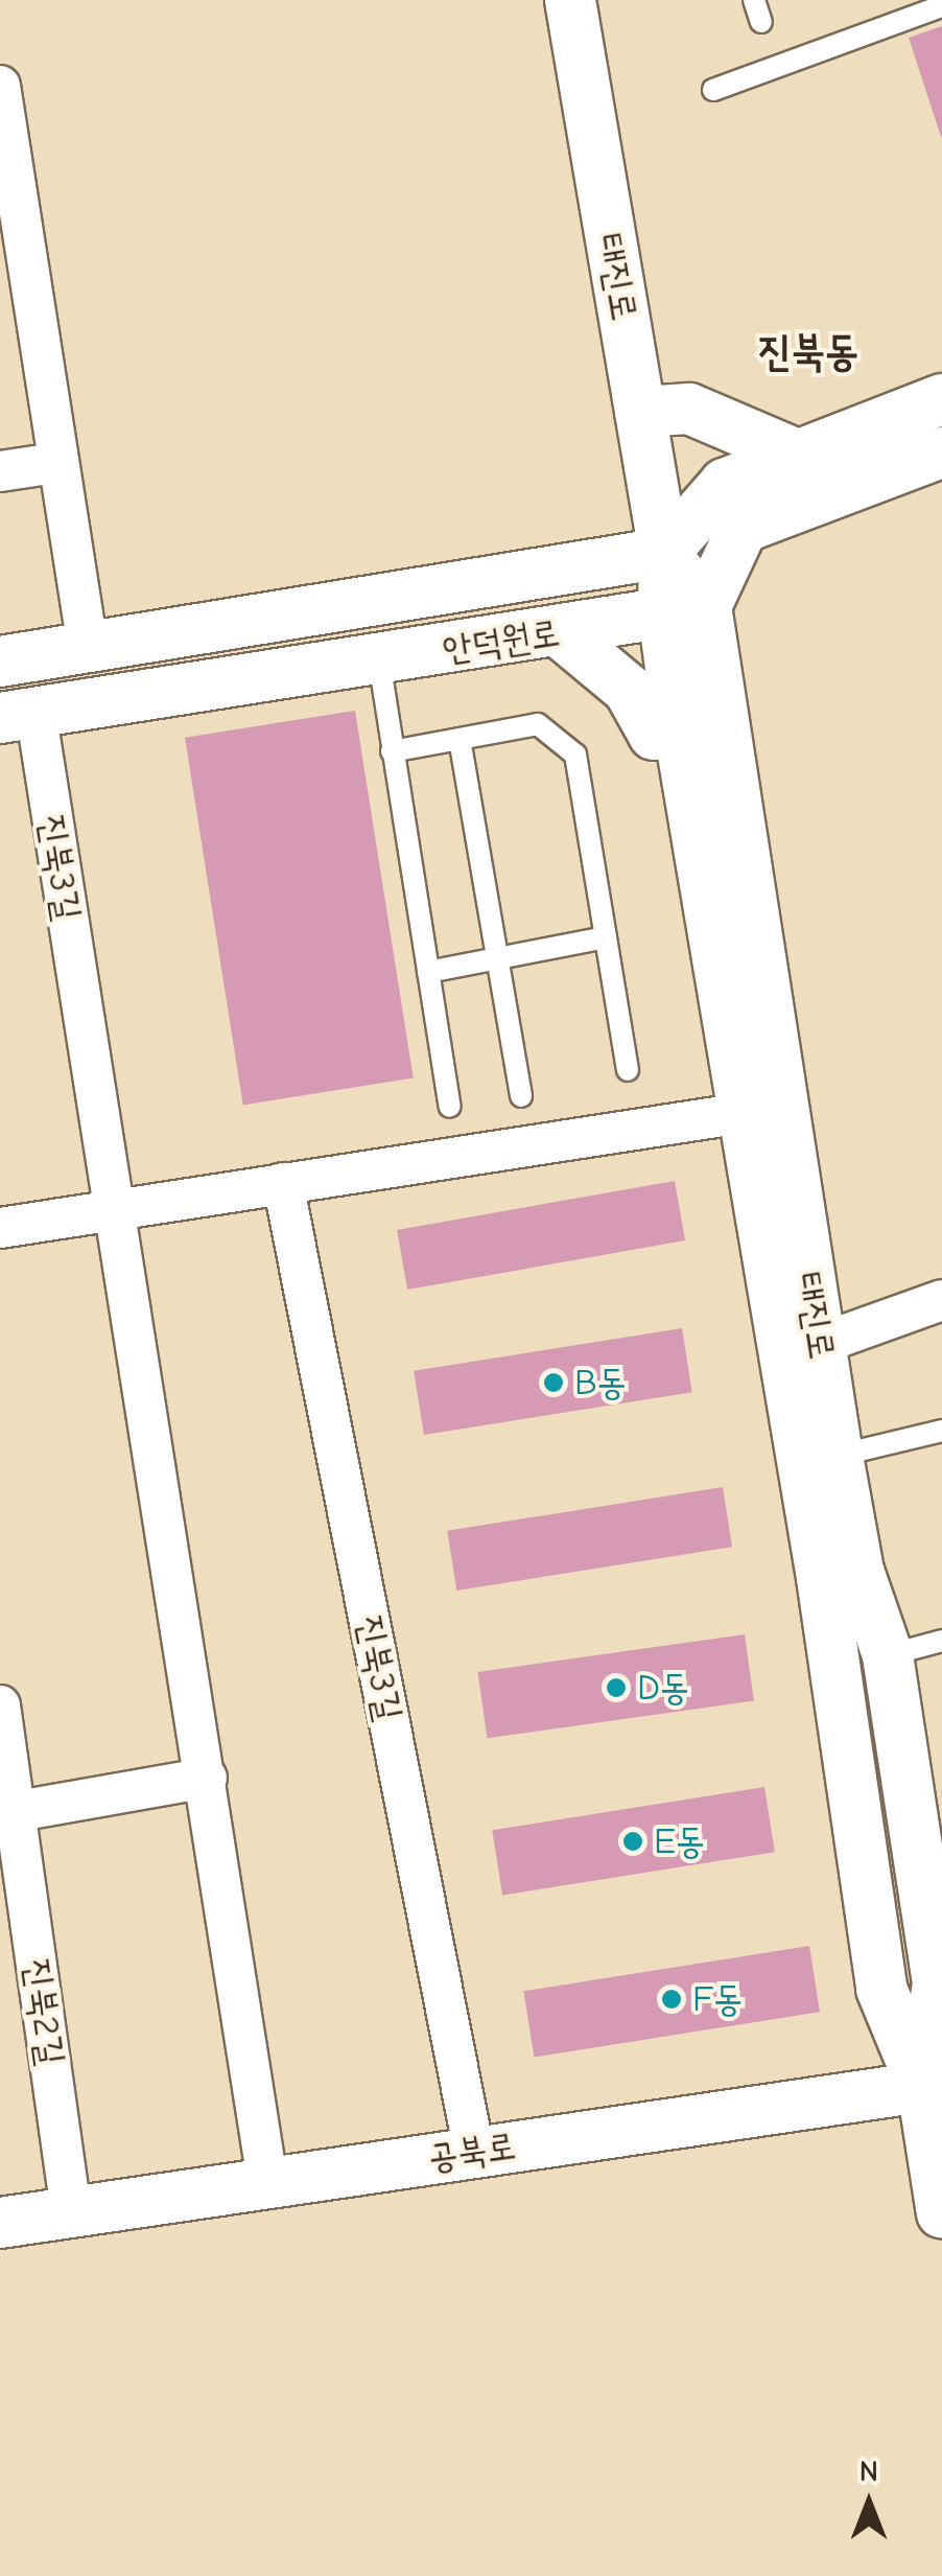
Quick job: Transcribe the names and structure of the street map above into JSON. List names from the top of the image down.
{
  "streets": {
    "street": [
      "태진로",
      "안덕원로",
      "진북3길",
      "진북2길",
      "공북로"
    ]
  },
  "crossings": [
    ["태진로", "안덕원로"],
    ["태진로", "공북로"],
    ["안덕원로", "진북3길"],
    ["진북3길", "공북로"],
    ["진북2길", "공북로"]
  ],
  "districts": ["진북동"],
  "places": [
    "B동",
    "D동",
    "E동",
    "F동"
  ],
  "north": "top"
}
